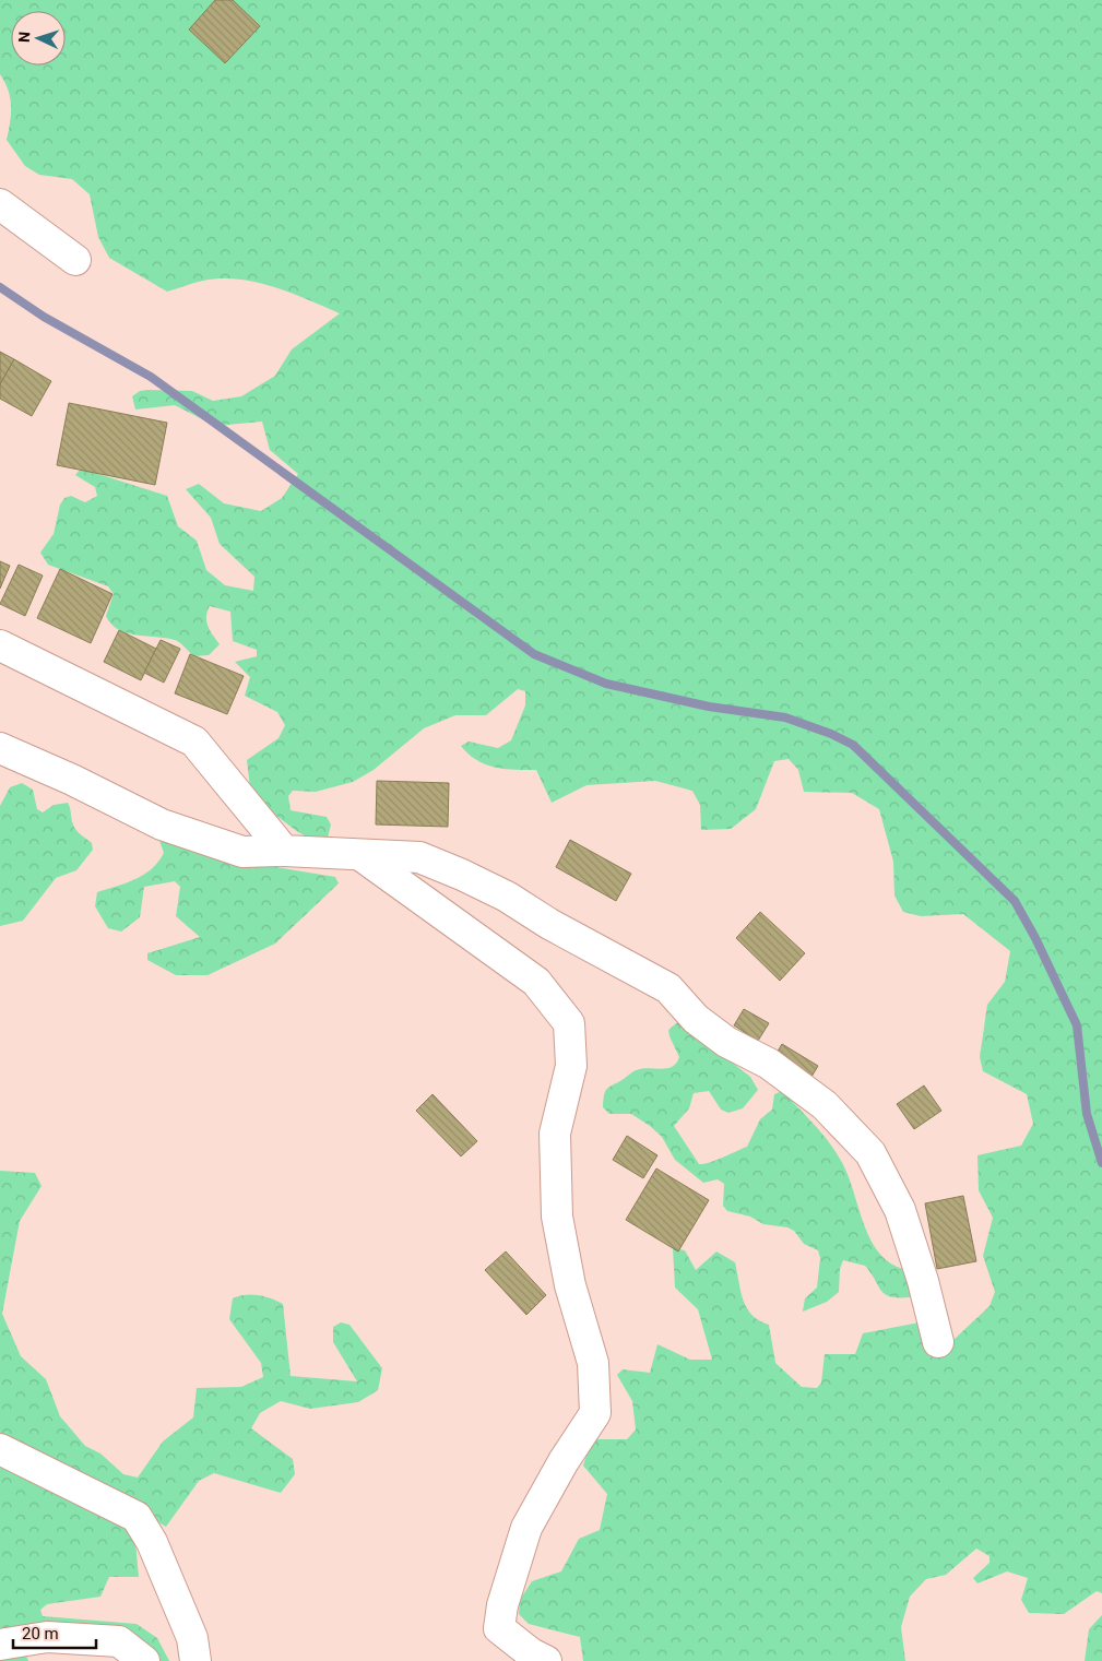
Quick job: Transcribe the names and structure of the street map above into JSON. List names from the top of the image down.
{
  "scale_bar": "20 m",
  "north": "left"
}
